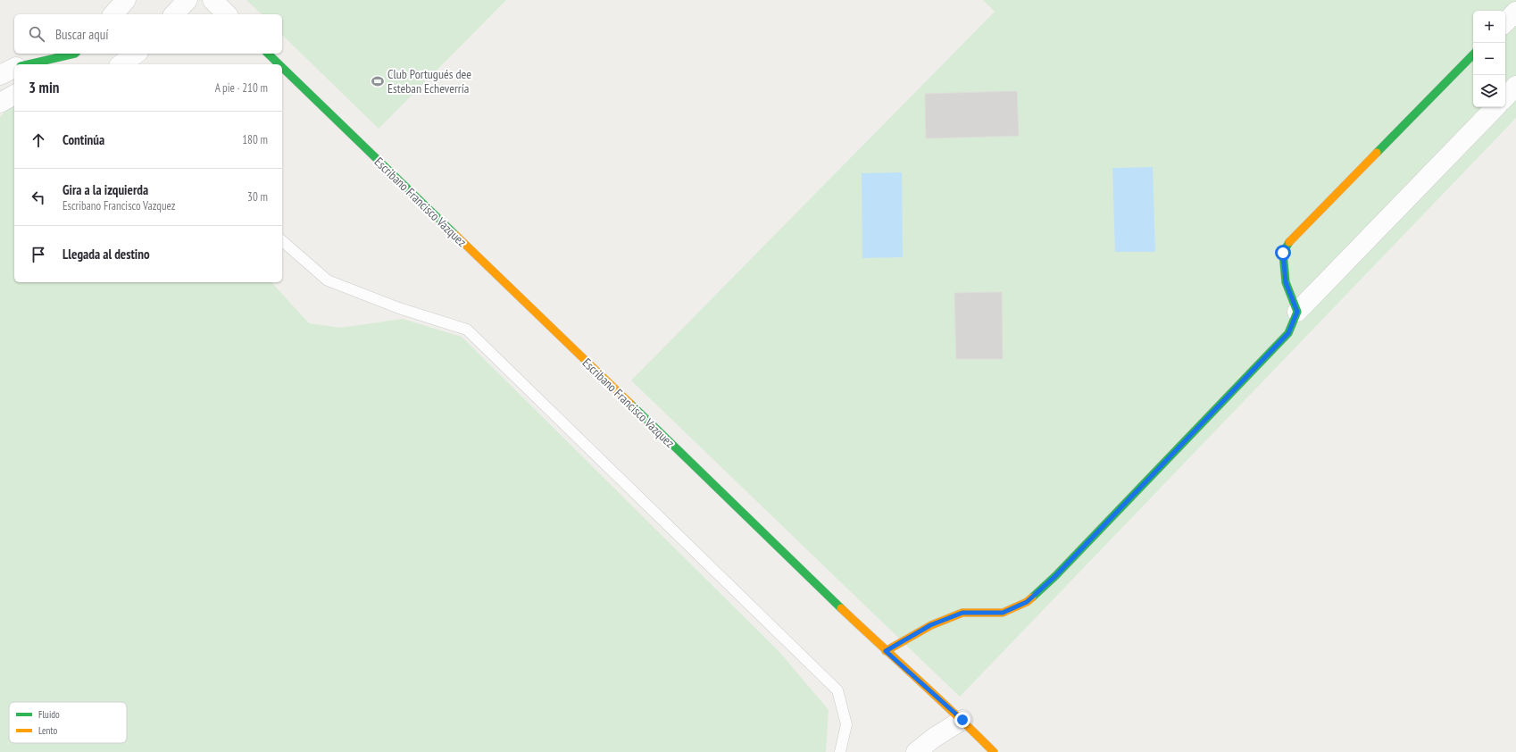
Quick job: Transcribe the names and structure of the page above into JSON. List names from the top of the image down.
{
  "streets": {
    "street": ["Escribano Francisco Vazquez"]
  },
  "places": {
    "sports": ["Club Portugués dee Esteban Echeverría"]
  },
  "legend": ["Fluido", "Lento"],
  "page": {
    "map_buttons": ["+", "−"],
    "search": "Buscar aquí",
    "heading": ["3 min", "A pie · 210 m"],
    "list": [
      ["Continúa", "180 m"],
      ["Gira a la izquierda", "Escribano Francisco Vazquez", "30 m"],
      "Llegada al destino"
    ]
  }
}
